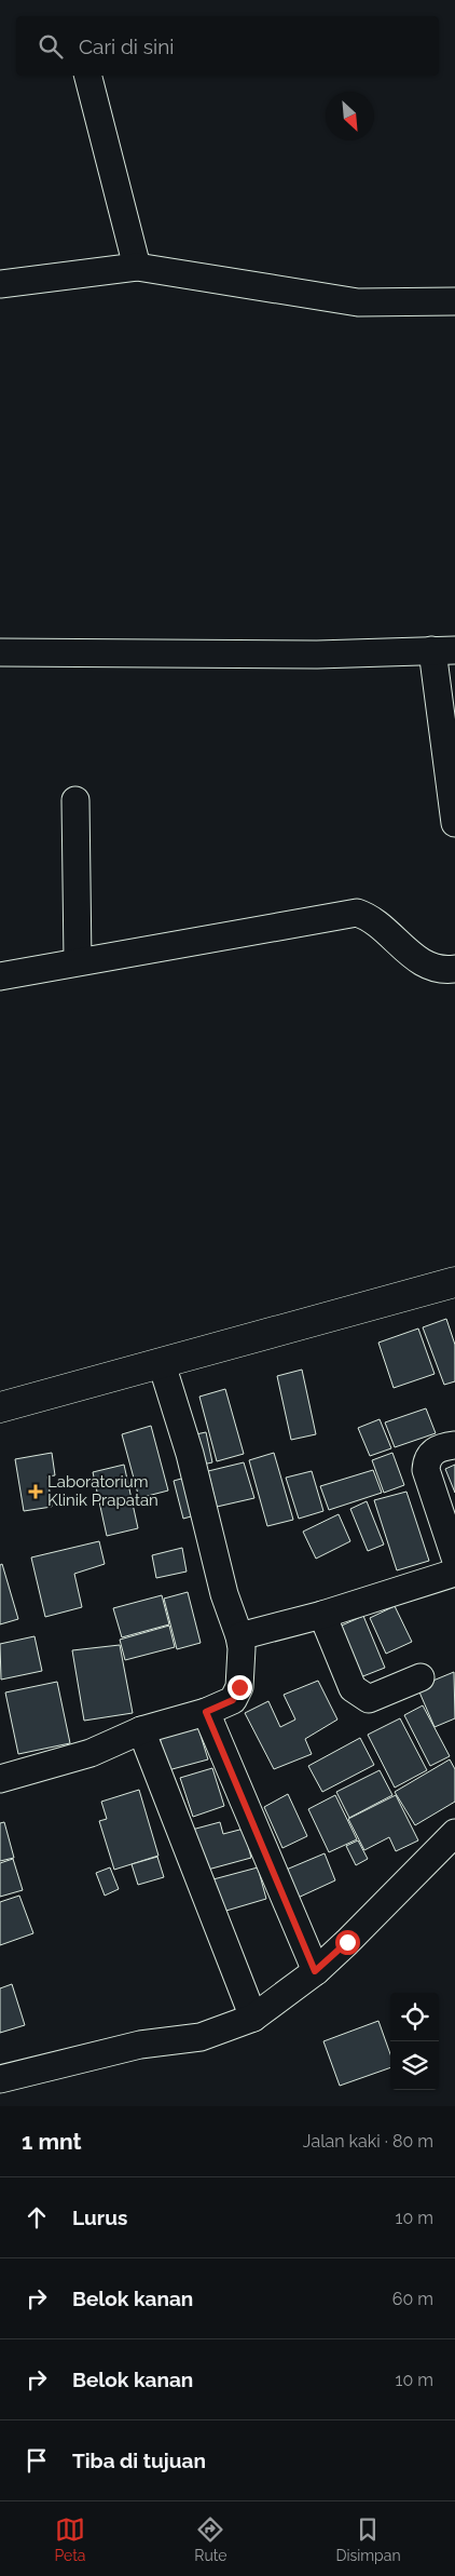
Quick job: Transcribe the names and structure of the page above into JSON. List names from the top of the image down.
{
  "places": {
    "health": ["Laboratorium Klinik Prapatan"]
  },
  "north": "bottom right",
  "page": {
    "search": "Cari di sini",
    "heading": ["1 mnt", "Jalan kaki · 80 m"],
    "list": [
      ["Lurus", "10 m"],
      ["Belok kanan", "60 m"],
      ["Belok kanan", "10 m"],
      "Tiba di tujuan"
    ],
    "nav": ["Peta", "Rute", "Disimpan"]
  }
}
